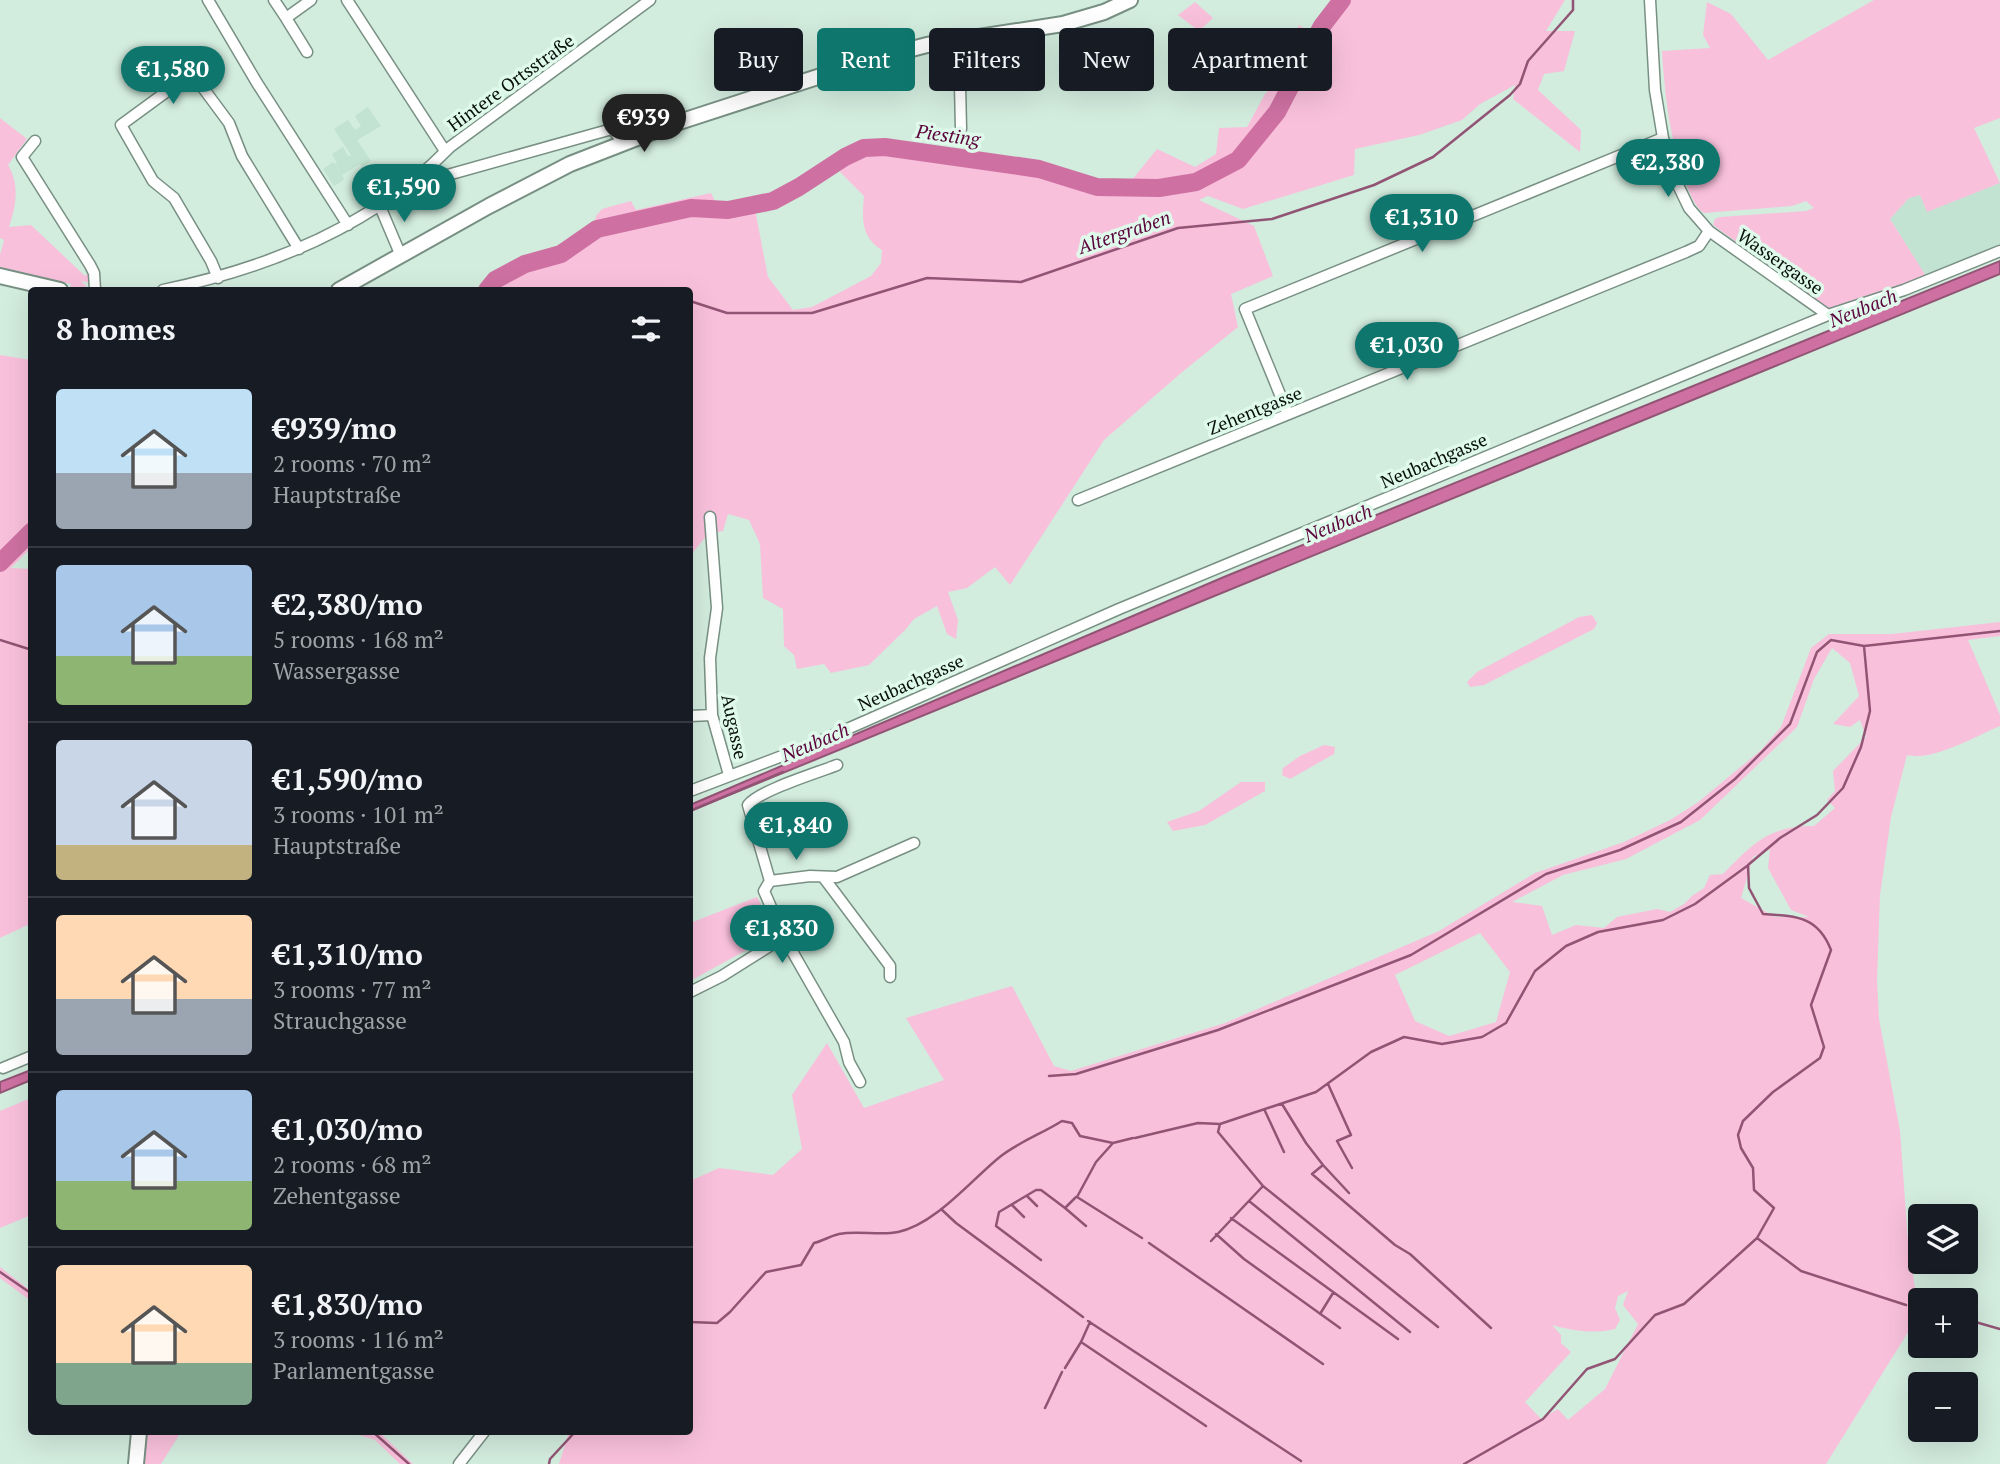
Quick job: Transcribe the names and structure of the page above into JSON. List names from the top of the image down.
{
  "streets": {
    "street": [
      "Hintere Ortsstraße",
      "Wassergasse",
      "Zehentgasse",
      "Neubachgasse",
      "Augasse"
    ]
  },
  "crossings": [
    ["Wassergasse", "Zehentgasse"],
    ["Wassergasse", "Neubachgasse"],
    ["Neubachgasse", "Augasse"]
  ],
  "water": ["Piesting", "Altergraben", "Neubach"],
  "page": {
    "chip": [
      "Buy",
      "Rent",
      "Filters",
      "New",
      "Apartment"
    ],
    "price": [
      "€1,580",
      "€939",
      "€2,380",
      "€1,590",
      "€1,310",
      "€1,030",
      "€1,840",
      "€1,830"
    ],
    "heading": "8 homes",
    "list": [
      {
        "name": "€939/mo",
        "note": "2 rooms · 70 m² · Hauptstraße"
      },
      {
        "name": "€2,380/mo",
        "note": "5 rooms · 168 m² · Wassergasse"
      },
      {
        "name": "€1,590/mo",
        "note": "3 rooms · 101 m² · Hauptstraße"
      },
      {
        "name": "€1,310/mo",
        "note": "3 rooms · 77 m² · Strauchgasse"
      },
      {
        "name": "€1,030/mo",
        "note": "2 rooms · 68 m² · Zehentgasse"
      },
      {
        "name": "€1,830/mo",
        "note": "3 rooms · 116 m² · Parlamentgasse"
      }
    ],
    "map_buttons": ["+", "−"]
  }
}
